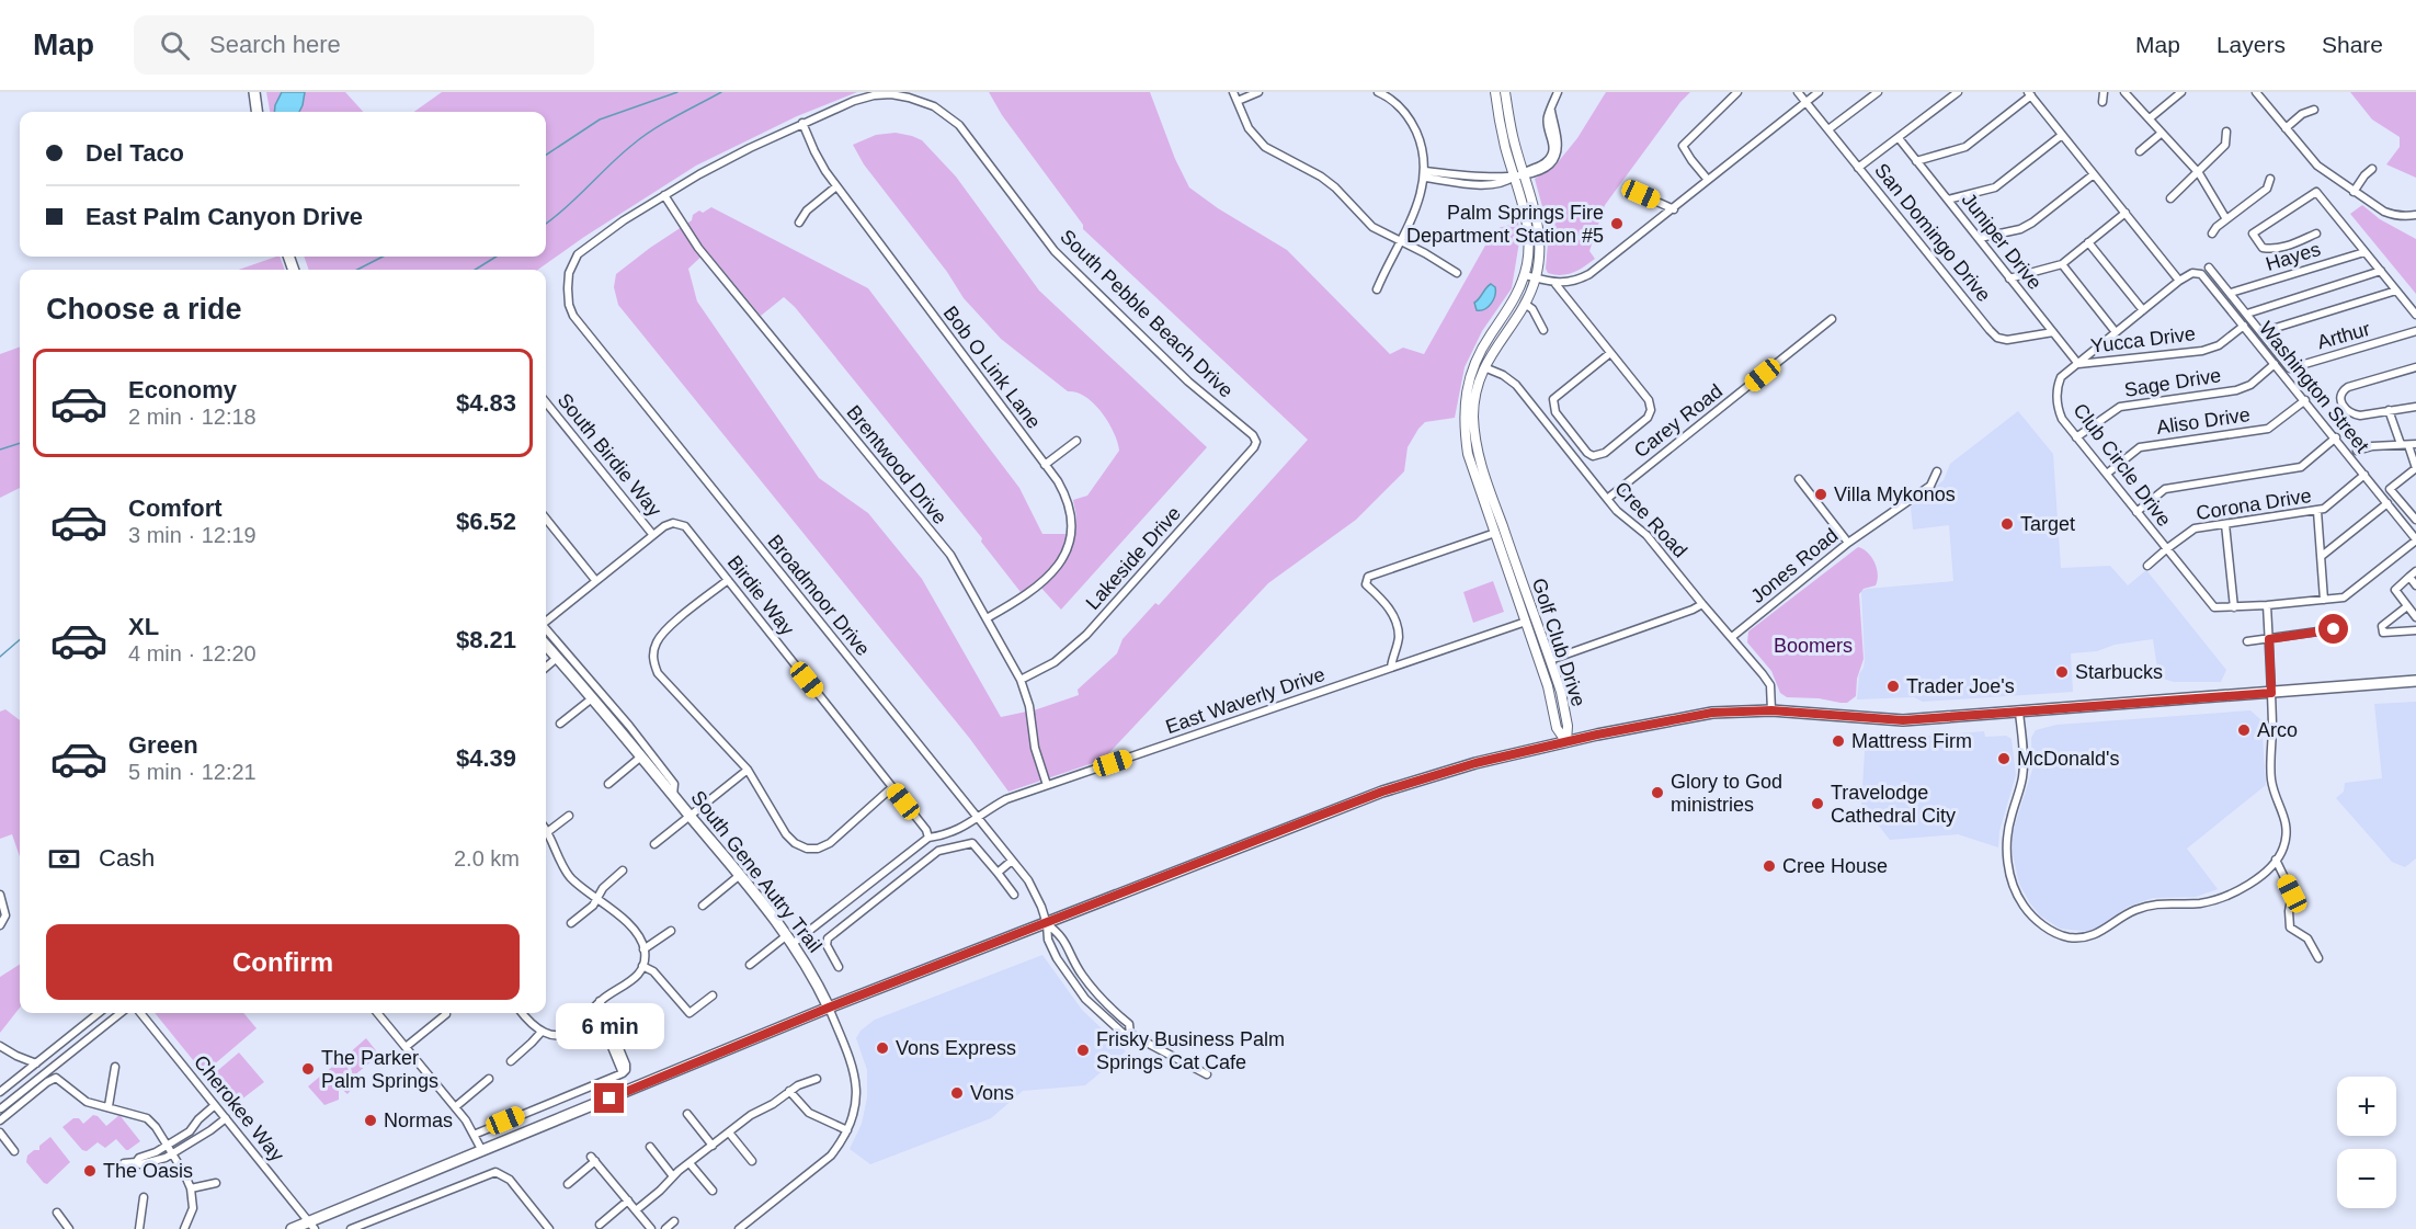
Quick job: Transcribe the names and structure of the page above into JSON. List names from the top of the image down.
{
  "streets": {
    "main road": ["South Gene Autry Trail"],
    "street": [
      "San Domingo Drive",
      "Juniper Drive",
      "Hayes",
      "South Pebble Beach Drive",
      "Arthur",
      "Yucca Drive",
      "Bob O Link Lane",
      "Sage Drive",
      "Washington Street",
      "Carey Road",
      "Aliso Drive",
      "South Birdie Way",
      "Brentwood Drive",
      "Club Circle Drive",
      "Corona Drive",
      "Cree Road",
      "Lakeside Drive",
      "Jones Road",
      "Birdie Way",
      "Broadmoor Drive",
      "Golf Club Drive",
      "East Waverly Drive",
      "Cherokee Way"
    ]
  },
  "crossings": [
    ["San Domingo Drive", "Juniper Drive"],
    ["Juniper Drive", "Yucca Drive"],
    ["Juniper Drive", "Club Circle Drive"],
    ["Hayes", "Arthur"],
    ["South Pebble Beach Drive", "Bob O Link Lane"],
    ["South Pebble Beach Drive", "Lakeside Drive"],
    ["Yucca Drive", "Washington Street"],
    ["Yucca Drive", "Club Circle Drive"],
    ["Bob O Link Lane", "Brentwood Drive"],
    ["Sage Drive", "Washington Street"],
    ["Sage Drive", "Club Circle Drive"],
    ["Washington Street", "Aliso Drive"],
    ["Washington Street", "Club Circle Drive"],
    ["Washington Street", "Corona Drive"],
    ["Carey Road", "Cree Road"],
    ["Aliso Drive", "Club Circle Drive"],
    ["South Birdie Way", "Birdie Way"],
    ["Brentwood Drive", "Lakeside Drive"],
    ["Brentwood Drive", "Broadmoor Drive"],
    ["Brentwood Drive", "East Waverly Drive"],
    ["Club Circle Drive", "Corona Drive"],
    ["Cree Road", "Jones Road"],
    ["Cree Road", "Golf Club Drive"],
    ["Birdie Way", "East Waverly Drive"],
    ["Broadmoor Drive", "East Waverly Drive"],
    ["Golf Club Drive", "East Waverly Drive"]
  ],
  "parks": ["Boomers"],
  "places": [
    "Palm Springs Fire Department Station #5",
    "Villa Mykonos",
    "Target",
    "Starbucks",
    "Trader Joe's",
    "Arco",
    "Mattress Firm",
    "McDonald's",
    "Glory to God ministries",
    "Travelodge Cathedral City",
    "Cree House",
    "Vons Express",
    "Frisky Business Palm Springs Cat Cafe",
    "The Parker Palm Springs",
    "Vons",
    "Normas",
    "The Oasis"
  ],
  "page": {
    "header": "Map",
    "search": "Search here",
    "nav": ["Map", "Layers", "Share"],
    "banner": ["Del Taco", "East Palm Canyon Drive"],
    "heading": "Choose a ride",
    "list": [
      {
        "name": "Economy",
        "note": "2 min · 12:18",
        "value": "$4.83"
      },
      {
        "name": "Comfort",
        "note": "3 min · 12:19",
        "value": "$6.52"
      },
      {
        "name": "XL",
        "note": "4 min · 12:20",
        "value": "$8.21"
      },
      {
        "name": "Green",
        "note": "5 min · 12:21",
        "value": "$4.39"
      }
    ],
    "pay": ["Cash", "2.0 km"],
    "buttons": "Confirm",
    "bubble": "6 min",
    "map_buttons": ["+", "−"]
  }
}
